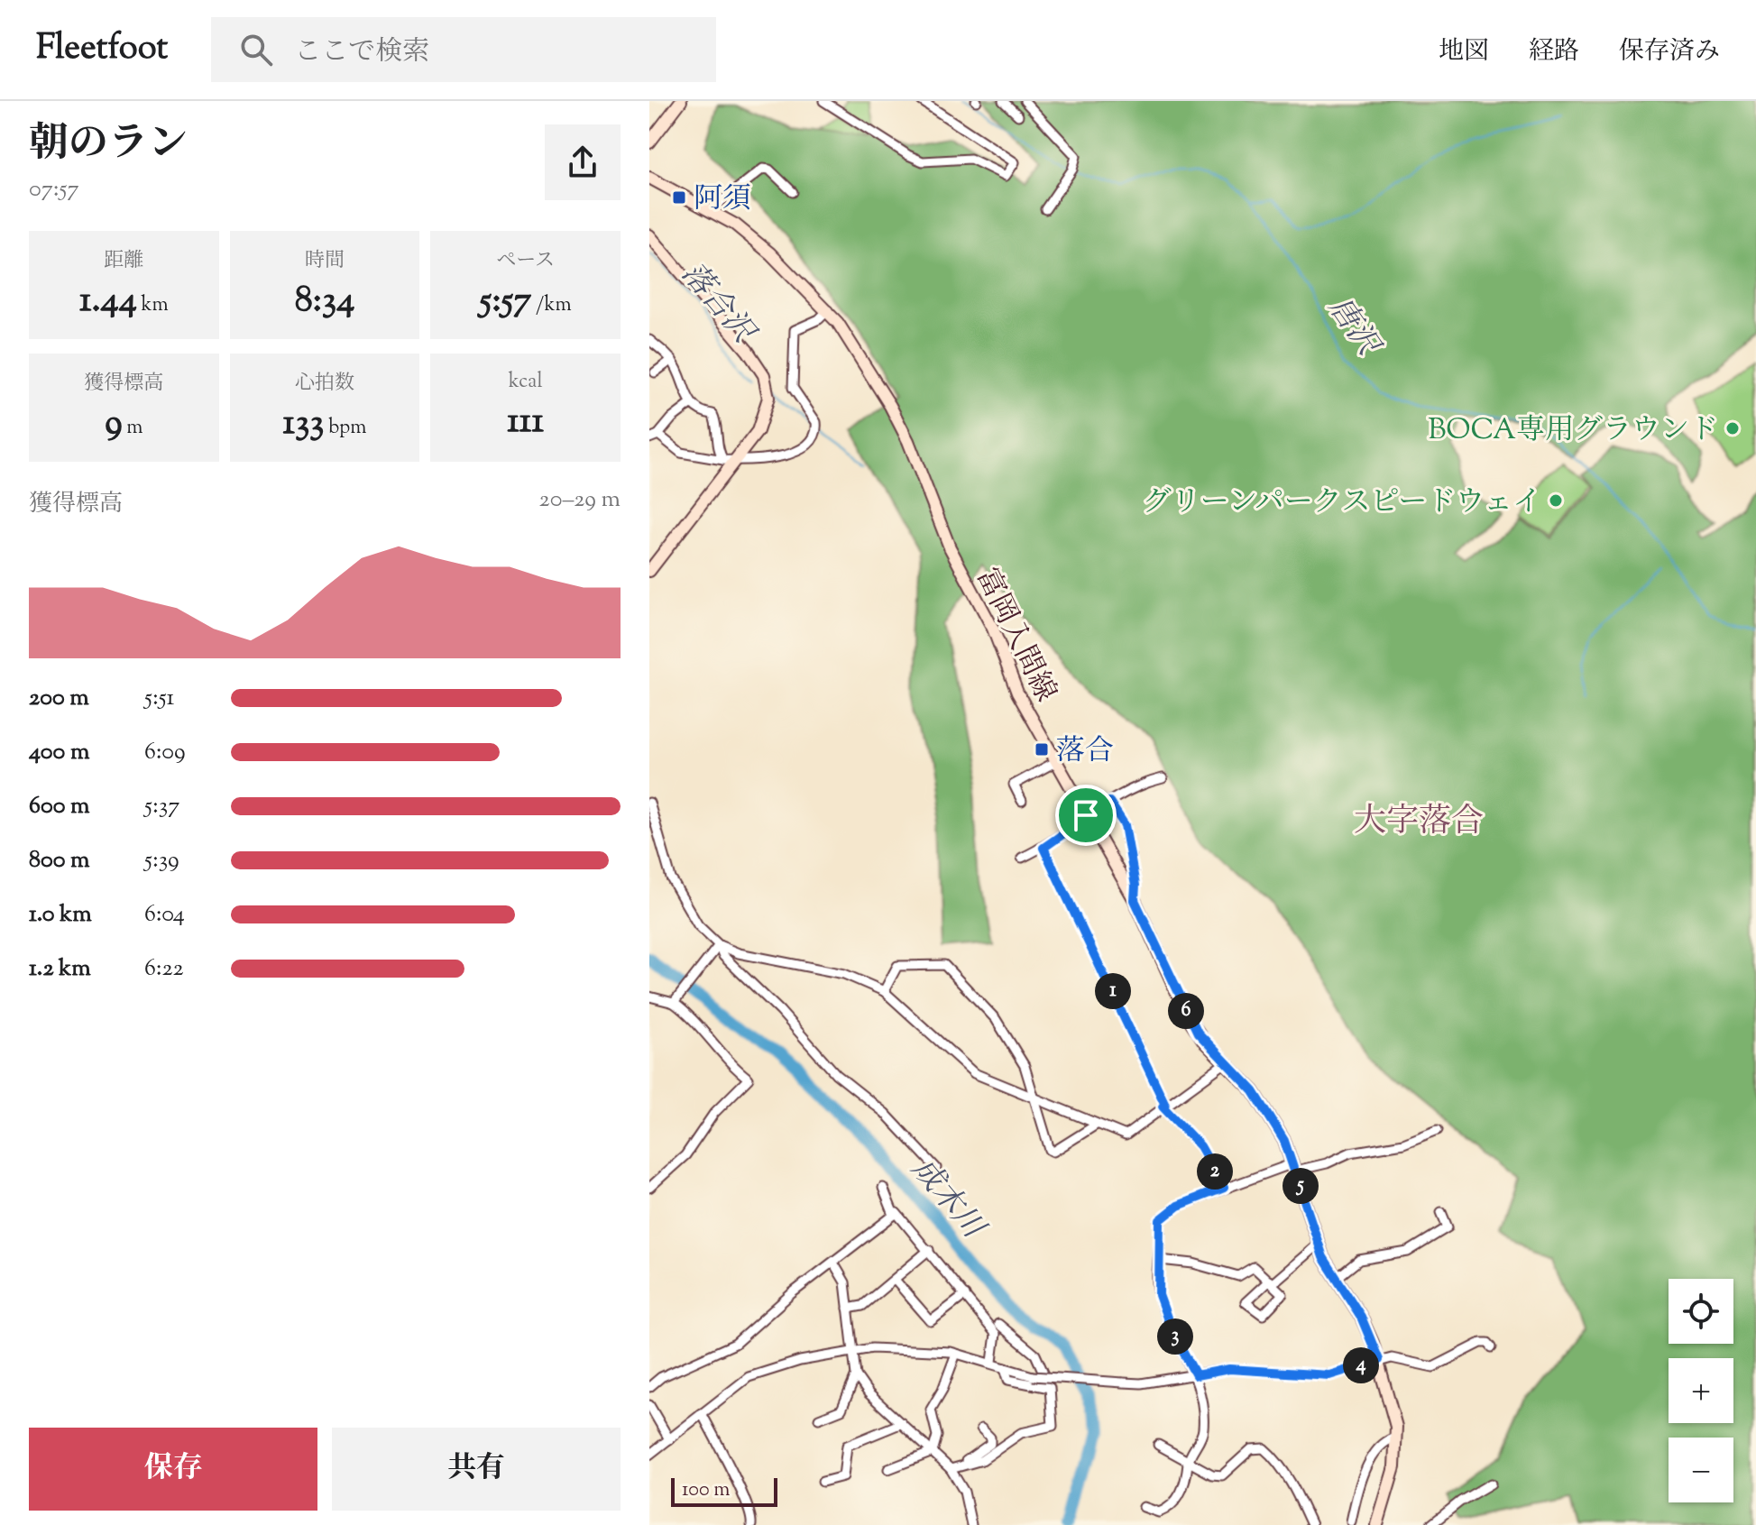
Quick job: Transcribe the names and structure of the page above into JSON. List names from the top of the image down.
{
  "streets": {
    "main road": ["富岡入間線"]
  },
  "districts": ["大字落合"],
  "water": ["落合沢", "唐沢", "成木川"],
  "places": {
    "transit": ["阿須", "落合"],
    "other": ["BOCA専用グラウンド", "グリーンパークスピードウェイ"]
  },
  "scale_bar": "100 m",
  "page": {
    "header": "Fleetfoot",
    "search": "ここで検索",
    "nav": ["地図", "経路", "保存済み"],
    "heading": ["朝のラン", "07:57"],
    "stats": [
      ["距離", "1.44 km"],
      ["時間", "8:34"],
      ["ペース", "5:57 /km"],
      ["獲得標高", "9 m"],
      ["心拍数", "133 bpm"],
      ["kcal", "111"]
    ],
    "chart": ["獲得標高", "20–29 m"],
    "list": [
      {
        "name": "200 m",
        "note": "5:51"
      },
      {
        "name": "400 m",
        "note": "6:09"
      },
      {
        "name": "600 m",
        "note": "5:37"
      },
      {
        "name": "800 m",
        "note": "5:39"
      },
      {
        "name": "1.0 km",
        "note": "6:04"
      },
      {
        "name": "1.2 km",
        "note": "6:22"
      }
    ],
    "pins": [
      "1",
      "6",
      "2",
      "5",
      "3",
      "4"
    ],
    "map_buttons": ["+", "−"],
    "buttons": ["保存", "共有"],
    "scale": "100 m"
  }
}
